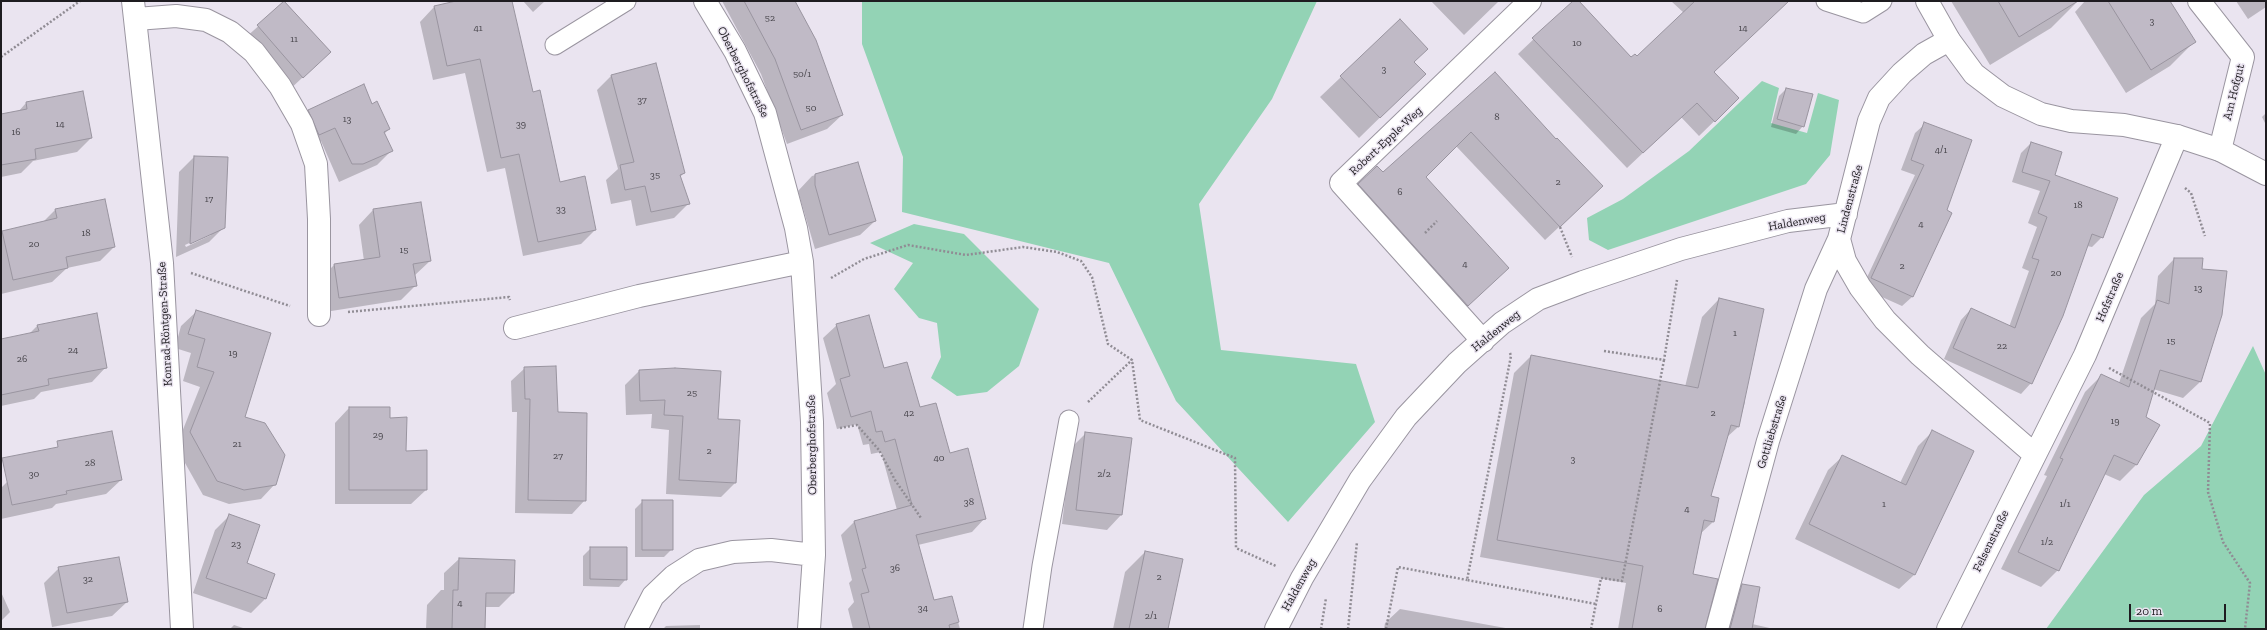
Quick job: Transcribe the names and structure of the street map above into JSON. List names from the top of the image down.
{
  "streets": {
    "street": [
      "Oberberghofstraße",
      "Am Hofgut",
      "Robert-Epple-Weg",
      "Lindenstraße",
      "Haldenweg",
      "Hofstraße",
      "Konrad-Röntgen-Straße",
      "Gottliebstraße",
      "Felsenstraße"
    ]
  },
  "crossings": [
    ["Robert-Epple-Weg", "Haldenweg"],
    ["Lindenstraße", "Haldenweg"],
    ["Lindenstraße", "Hofstraße"],
    ["Lindenstraße", "Gottliebstraße"],
    ["Lindenstraße", "Felsenstraße"],
    ["Hofstraße", "Felsenstraße"]
  ],
  "house_numbers": [
    "52",
    "3",
    "41",
    "14",
    "11",
    "10",
    "3",
    "50/1",
    "37",
    "50",
    "8",
    "13",
    "14",
    "39",
    "16",
    "4/1",
    "35",
    "2",
    "6",
    "17",
    "18",
    "33",
    "4",
    "18",
    "20",
    "15",
    "4",
    "2",
    "20",
    "13",
    "1",
    "15",
    "22",
    "24",
    "19",
    "26",
    "25",
    "42",
    "2",
    "19",
    "29",
    "21",
    "2",
    "27",
    "40",
    "3",
    "28",
    "30",
    "2/2",
    "38",
    "1",
    "1/1",
    "4",
    "1/2",
    "23",
    "36",
    "2",
    "32",
    "4",
    "34",
    "6",
    "2/1"
  ],
  "scale_bar": "20 m"
}
